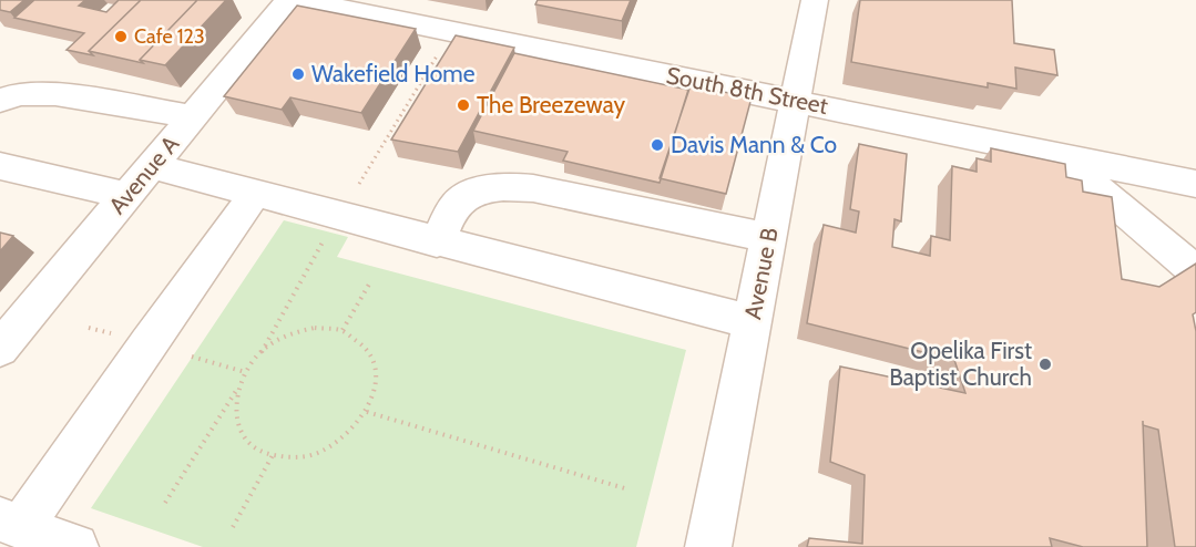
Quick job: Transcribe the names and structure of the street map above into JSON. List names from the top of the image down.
{
  "streets": {
    "street": ["South 8th Street", "Avenue A", "Avenue B"]
  },
  "crossings": [
    ["South 8th Street", "Avenue B"]
  ],
  "places": [
    "Cafe 123",
    "Wakefield Home",
    "The Breezeway",
    "Davis Mann & Co",
    "Opelika First Baptist Church"
  ]
}
